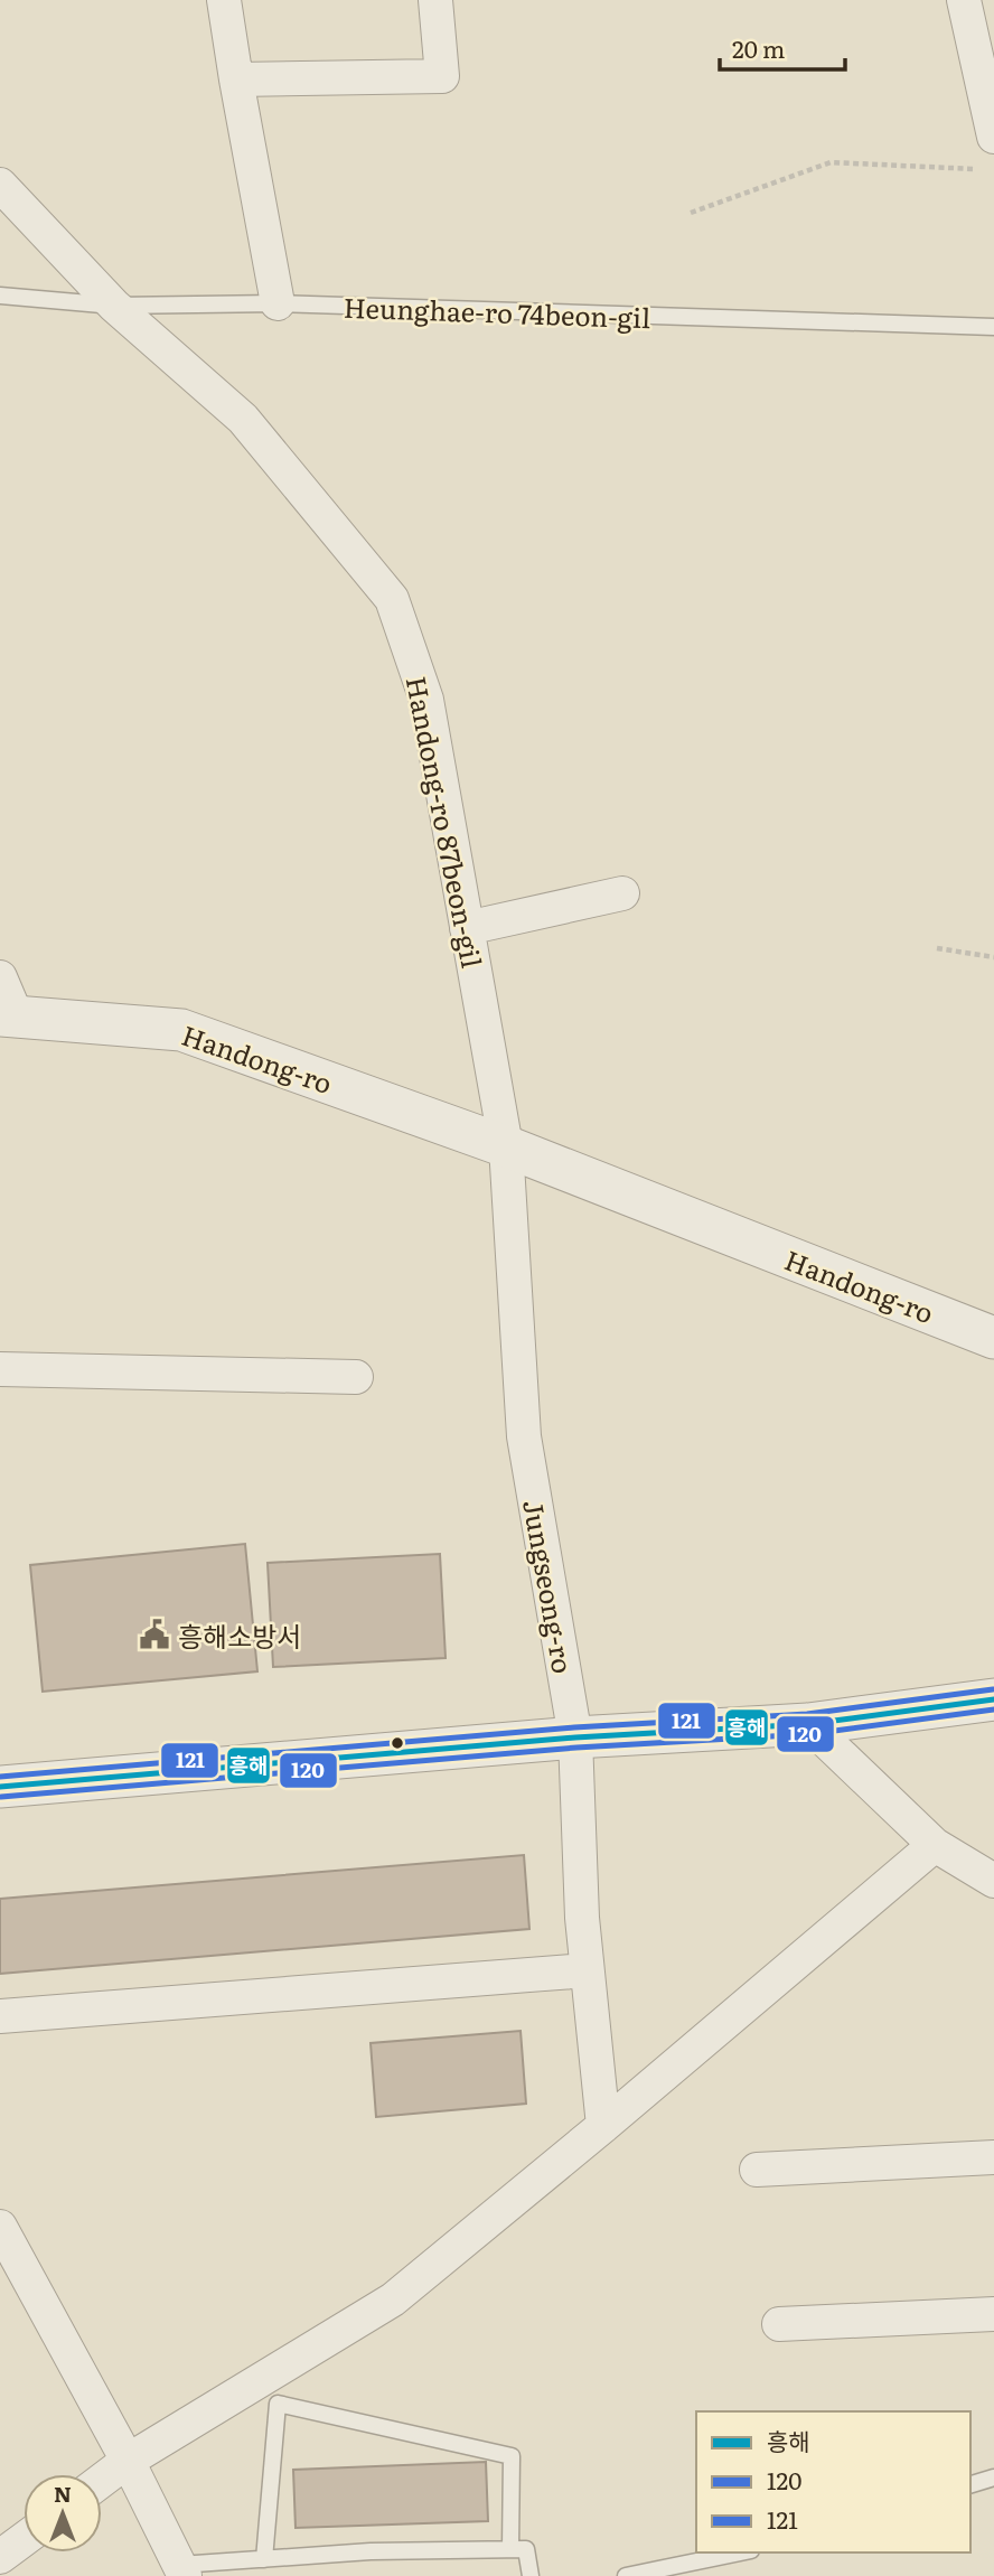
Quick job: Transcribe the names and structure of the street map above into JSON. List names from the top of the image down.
{
  "streets": {
    "street": ["Handong-ro 87beon-gil", "Handong-ro", "Jungseong-ro"],
    "lane": ["Heunghae-ro 74beon-gil"]
  },
  "crossings": [
    ["Heunghae-ro 74beon-gil", "Handong-ro 87beon-gil"],
    ["Handong-ro 87beon-gil", "Handong-ro"],
    ["Handong-ro 87beon-gil", "Jungseong-ro"],
    ["Handong-ro", "Jungseong-ro"]
  ],
  "places": {
    "public building": ["흥해소방서"]
  },
  "lines": ["transit line 121", "transit line 흥해", "transit line 120"],
  "legend": ["흥해", "120", "121"],
  "scale_bar": "20 m",
  "north": "top"
}
